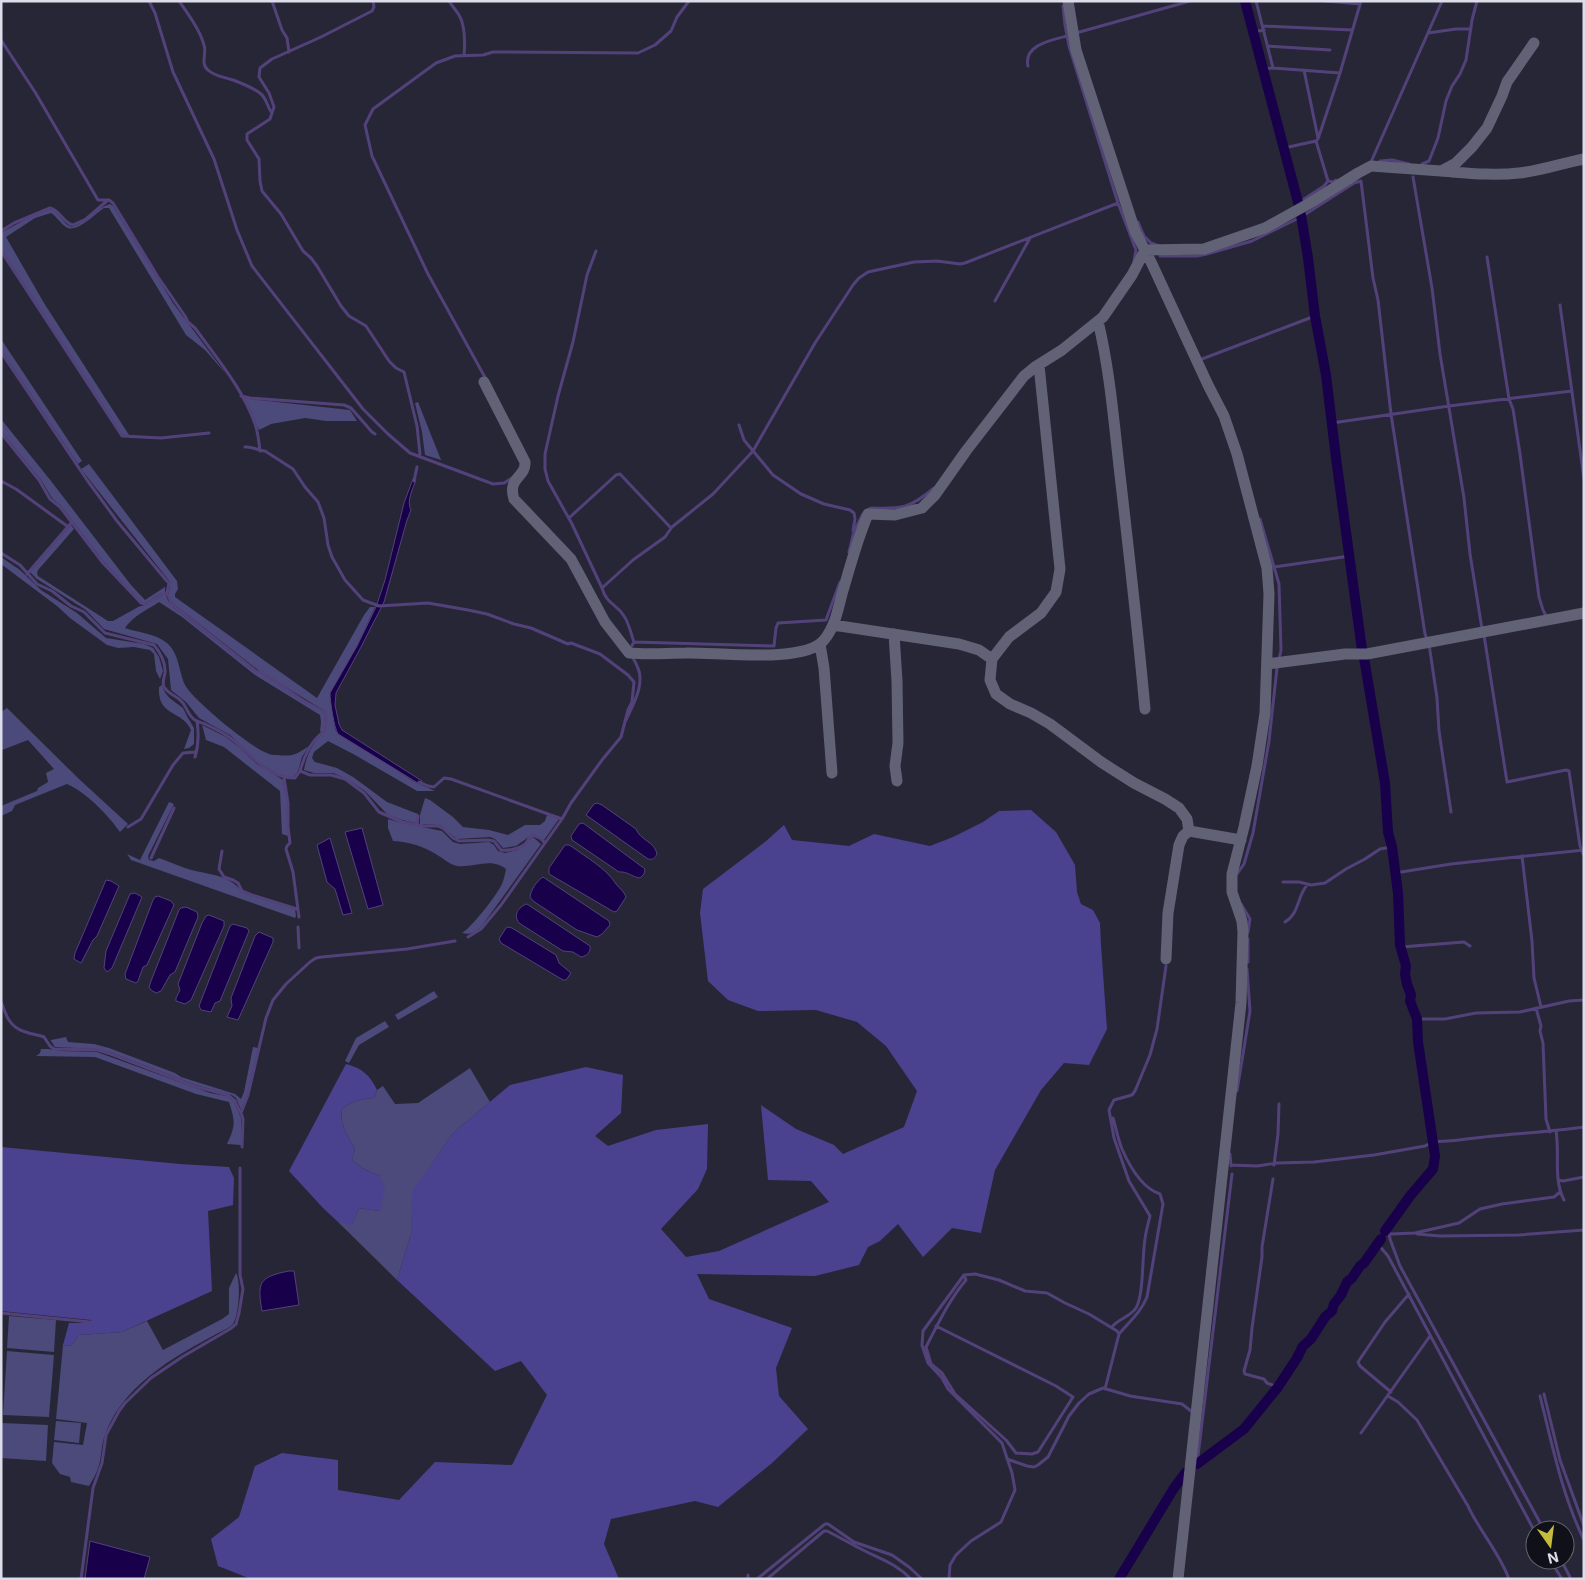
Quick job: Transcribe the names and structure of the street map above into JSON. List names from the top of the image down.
{
  "north": "bottom"
}
